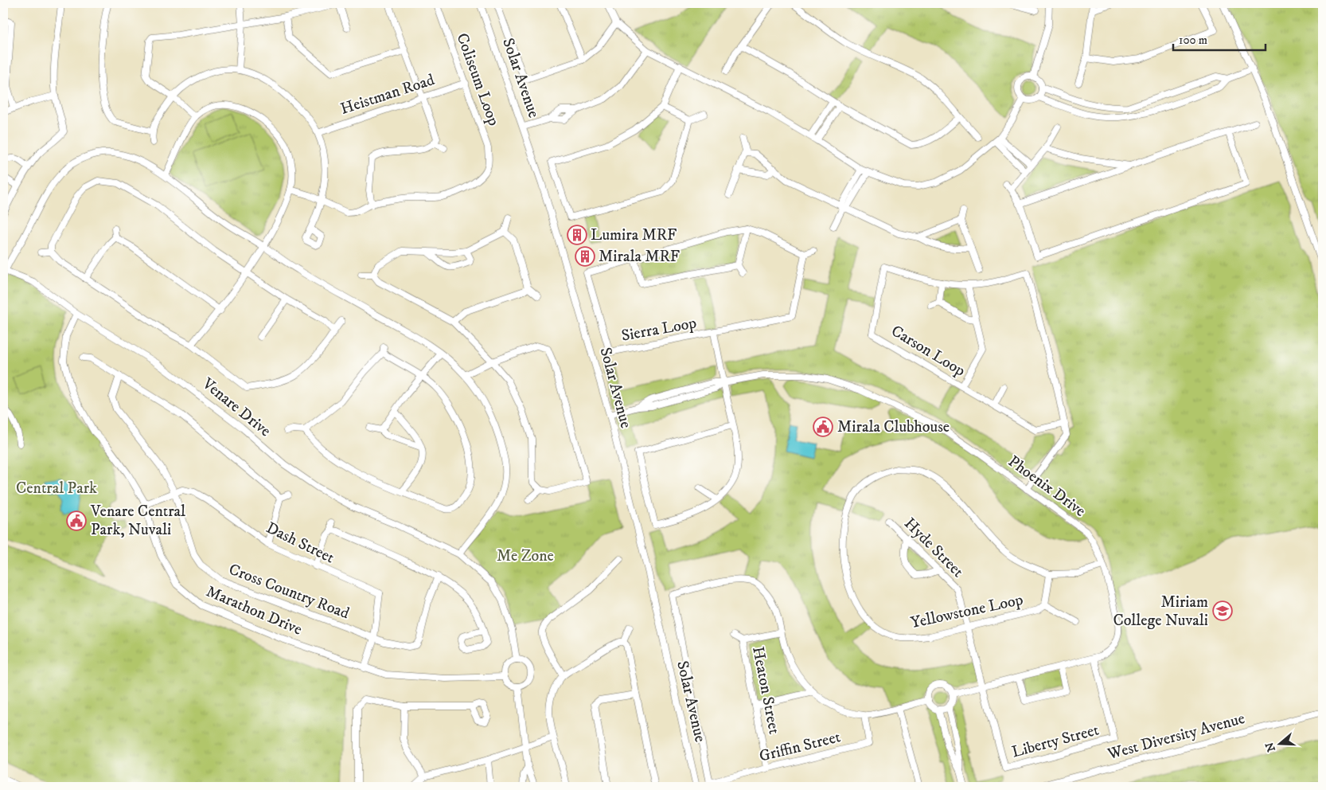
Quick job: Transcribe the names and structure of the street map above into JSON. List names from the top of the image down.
{
  "streets": {
    "street": [
      "Solar Avenue",
      "Coliseum Loop",
      "Heistman Road",
      "Sierra Loop",
      "Carson Loop",
      "Venare Drive",
      "Phoenix Drive",
      "Dash Street",
      "Hyde Street",
      "Cross Country Road",
      "Marathon Drive",
      "Yellowstone Loop",
      "Heaton Street",
      "West Diversity Avenue",
      "Liberty Street",
      "Griffin Street"
    ]
  },
  "crossings": [
    ["Solar Avenue", "Phoenix Drive"],
    ["Coliseum Loop", "Heistman Road"],
    ["Sierra Loop", "Phoenix Drive"],
    ["Carson Loop", "Phoenix Drive"],
    ["Venare Drive", "Marathon Drive"],
    ["Phoenix Drive", "Hyde Street"],
    ["Phoenix Drive", "Yellowstone Loop"],
    ["Phoenix Drive", "Liberty Street"],
    ["Dash Street", "Cross Country Road"],
    ["Dash Street", "Marathon Drive"],
    ["Hyde Street", "Yellowstone Loop"],
    ["Hyde Street", "Liberty Street"],
    ["Heaton Street", "Griffin Street"]
  ],
  "parks": ["Central Park", "Me Zone"],
  "places": {
    "building": ["Lumira MRF", "Mirala MRF"],
    "public building": ["Mirala Clubhouse", "Venare Central Park, Nuvali"],
    "school or university": ["Miriam College Nuvali"]
  },
  "scale_bar": "100 m",
  "north": "left"
}
